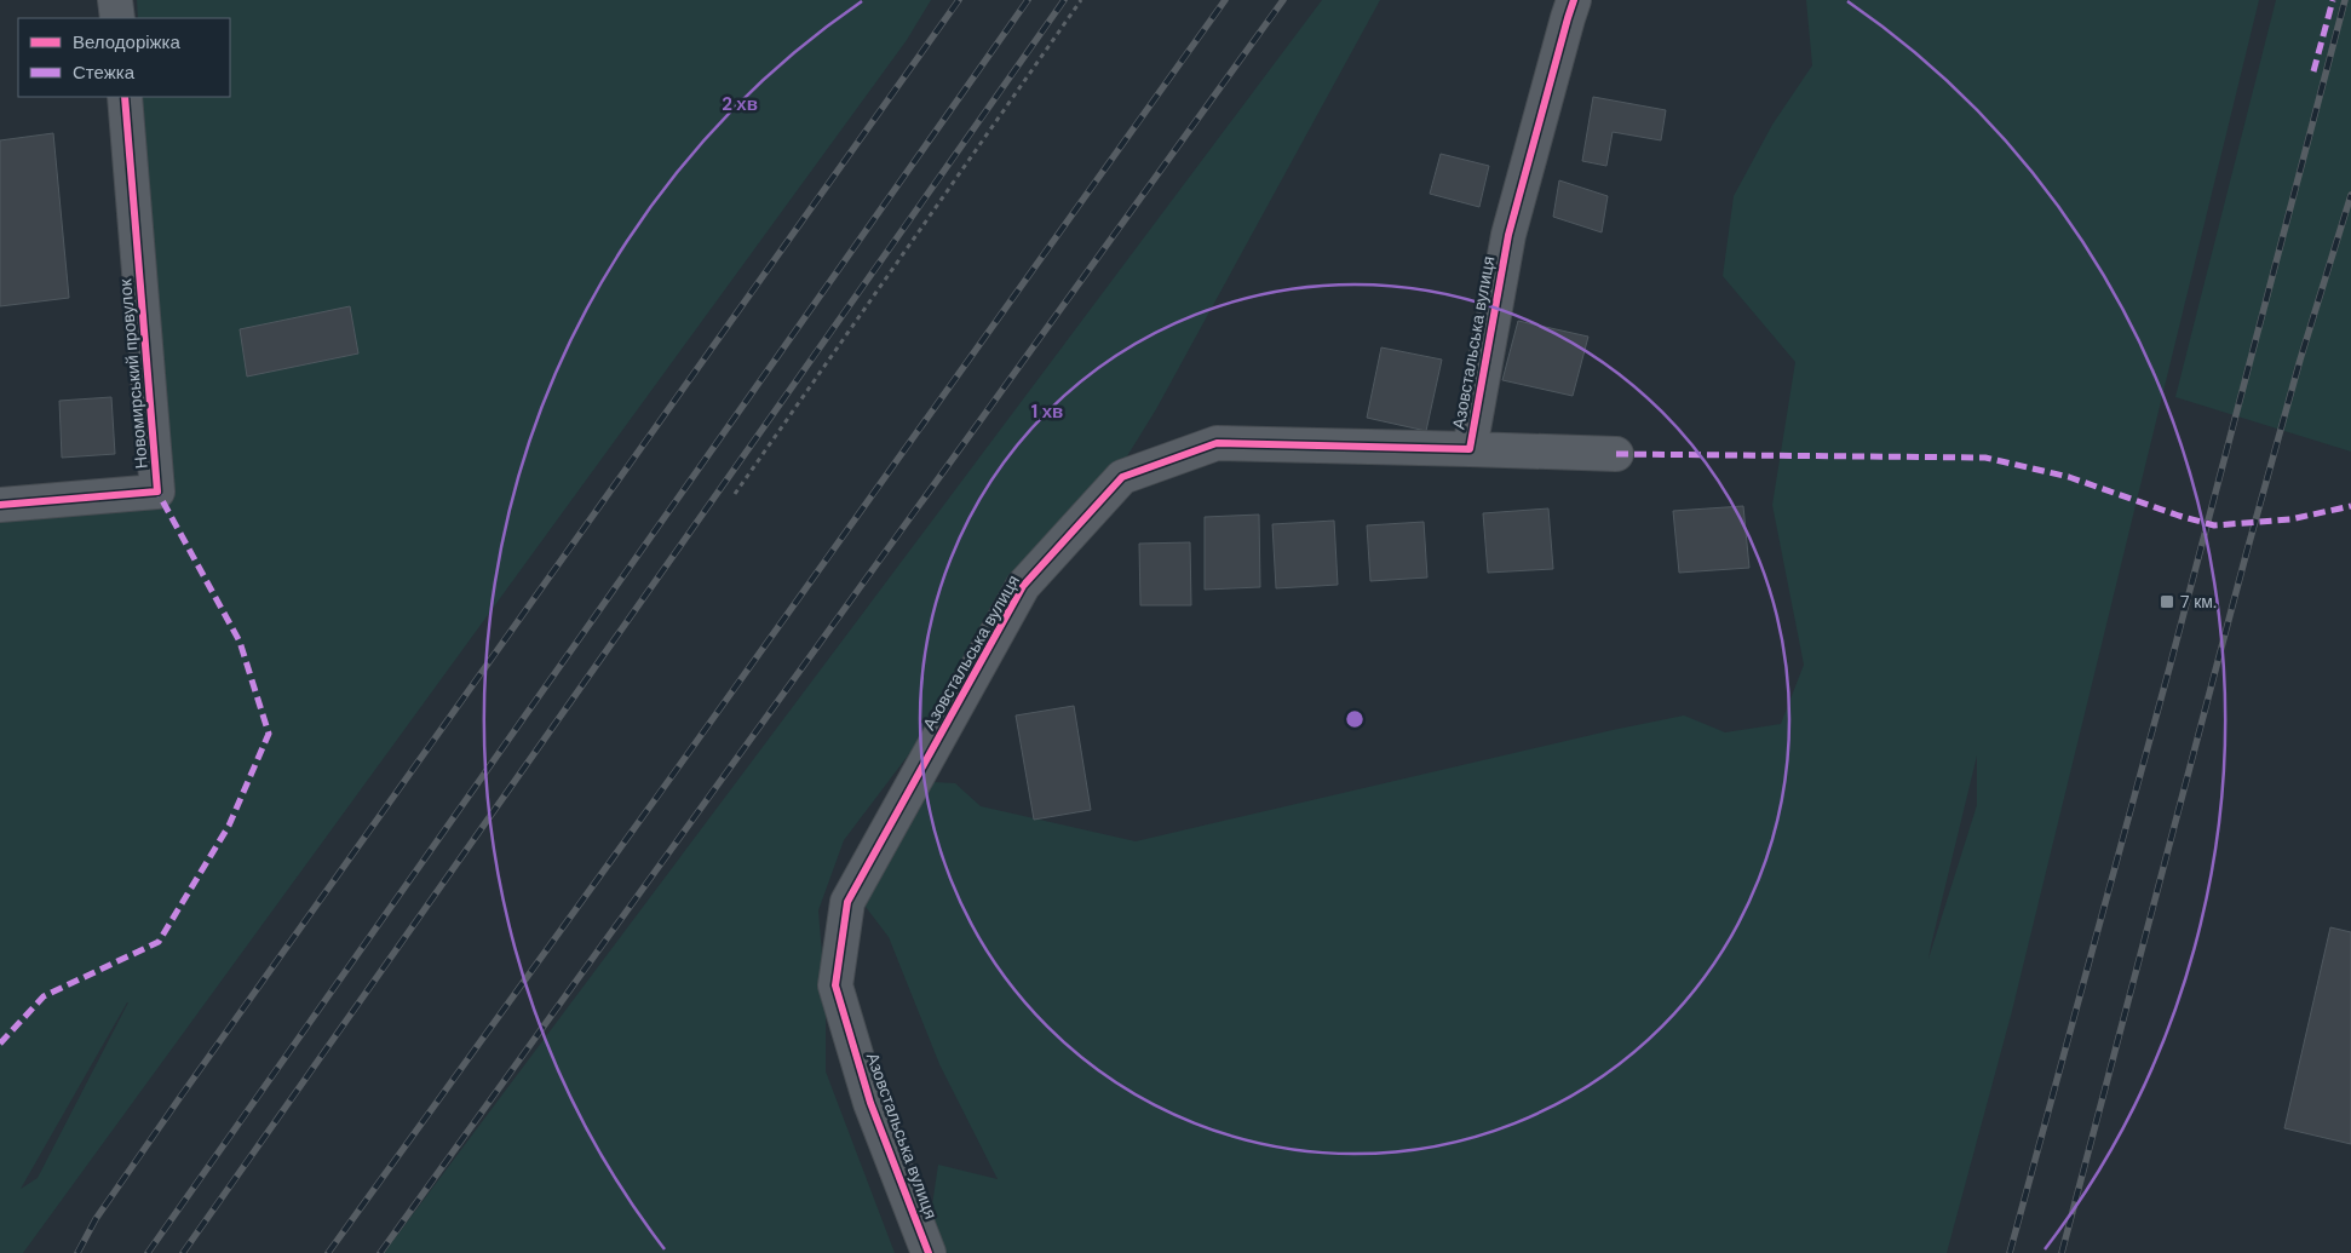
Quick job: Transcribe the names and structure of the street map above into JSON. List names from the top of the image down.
{
  "streets": {
    "street": ["Азовстальська вулиця", "Новомирський провулок"]
  },
  "places": {
    "transit": ["7 км."]
  },
  "legend": ["Велодоріжка", "Стежка"],
  "rings": ["2 хв", "1 хв"]
}
